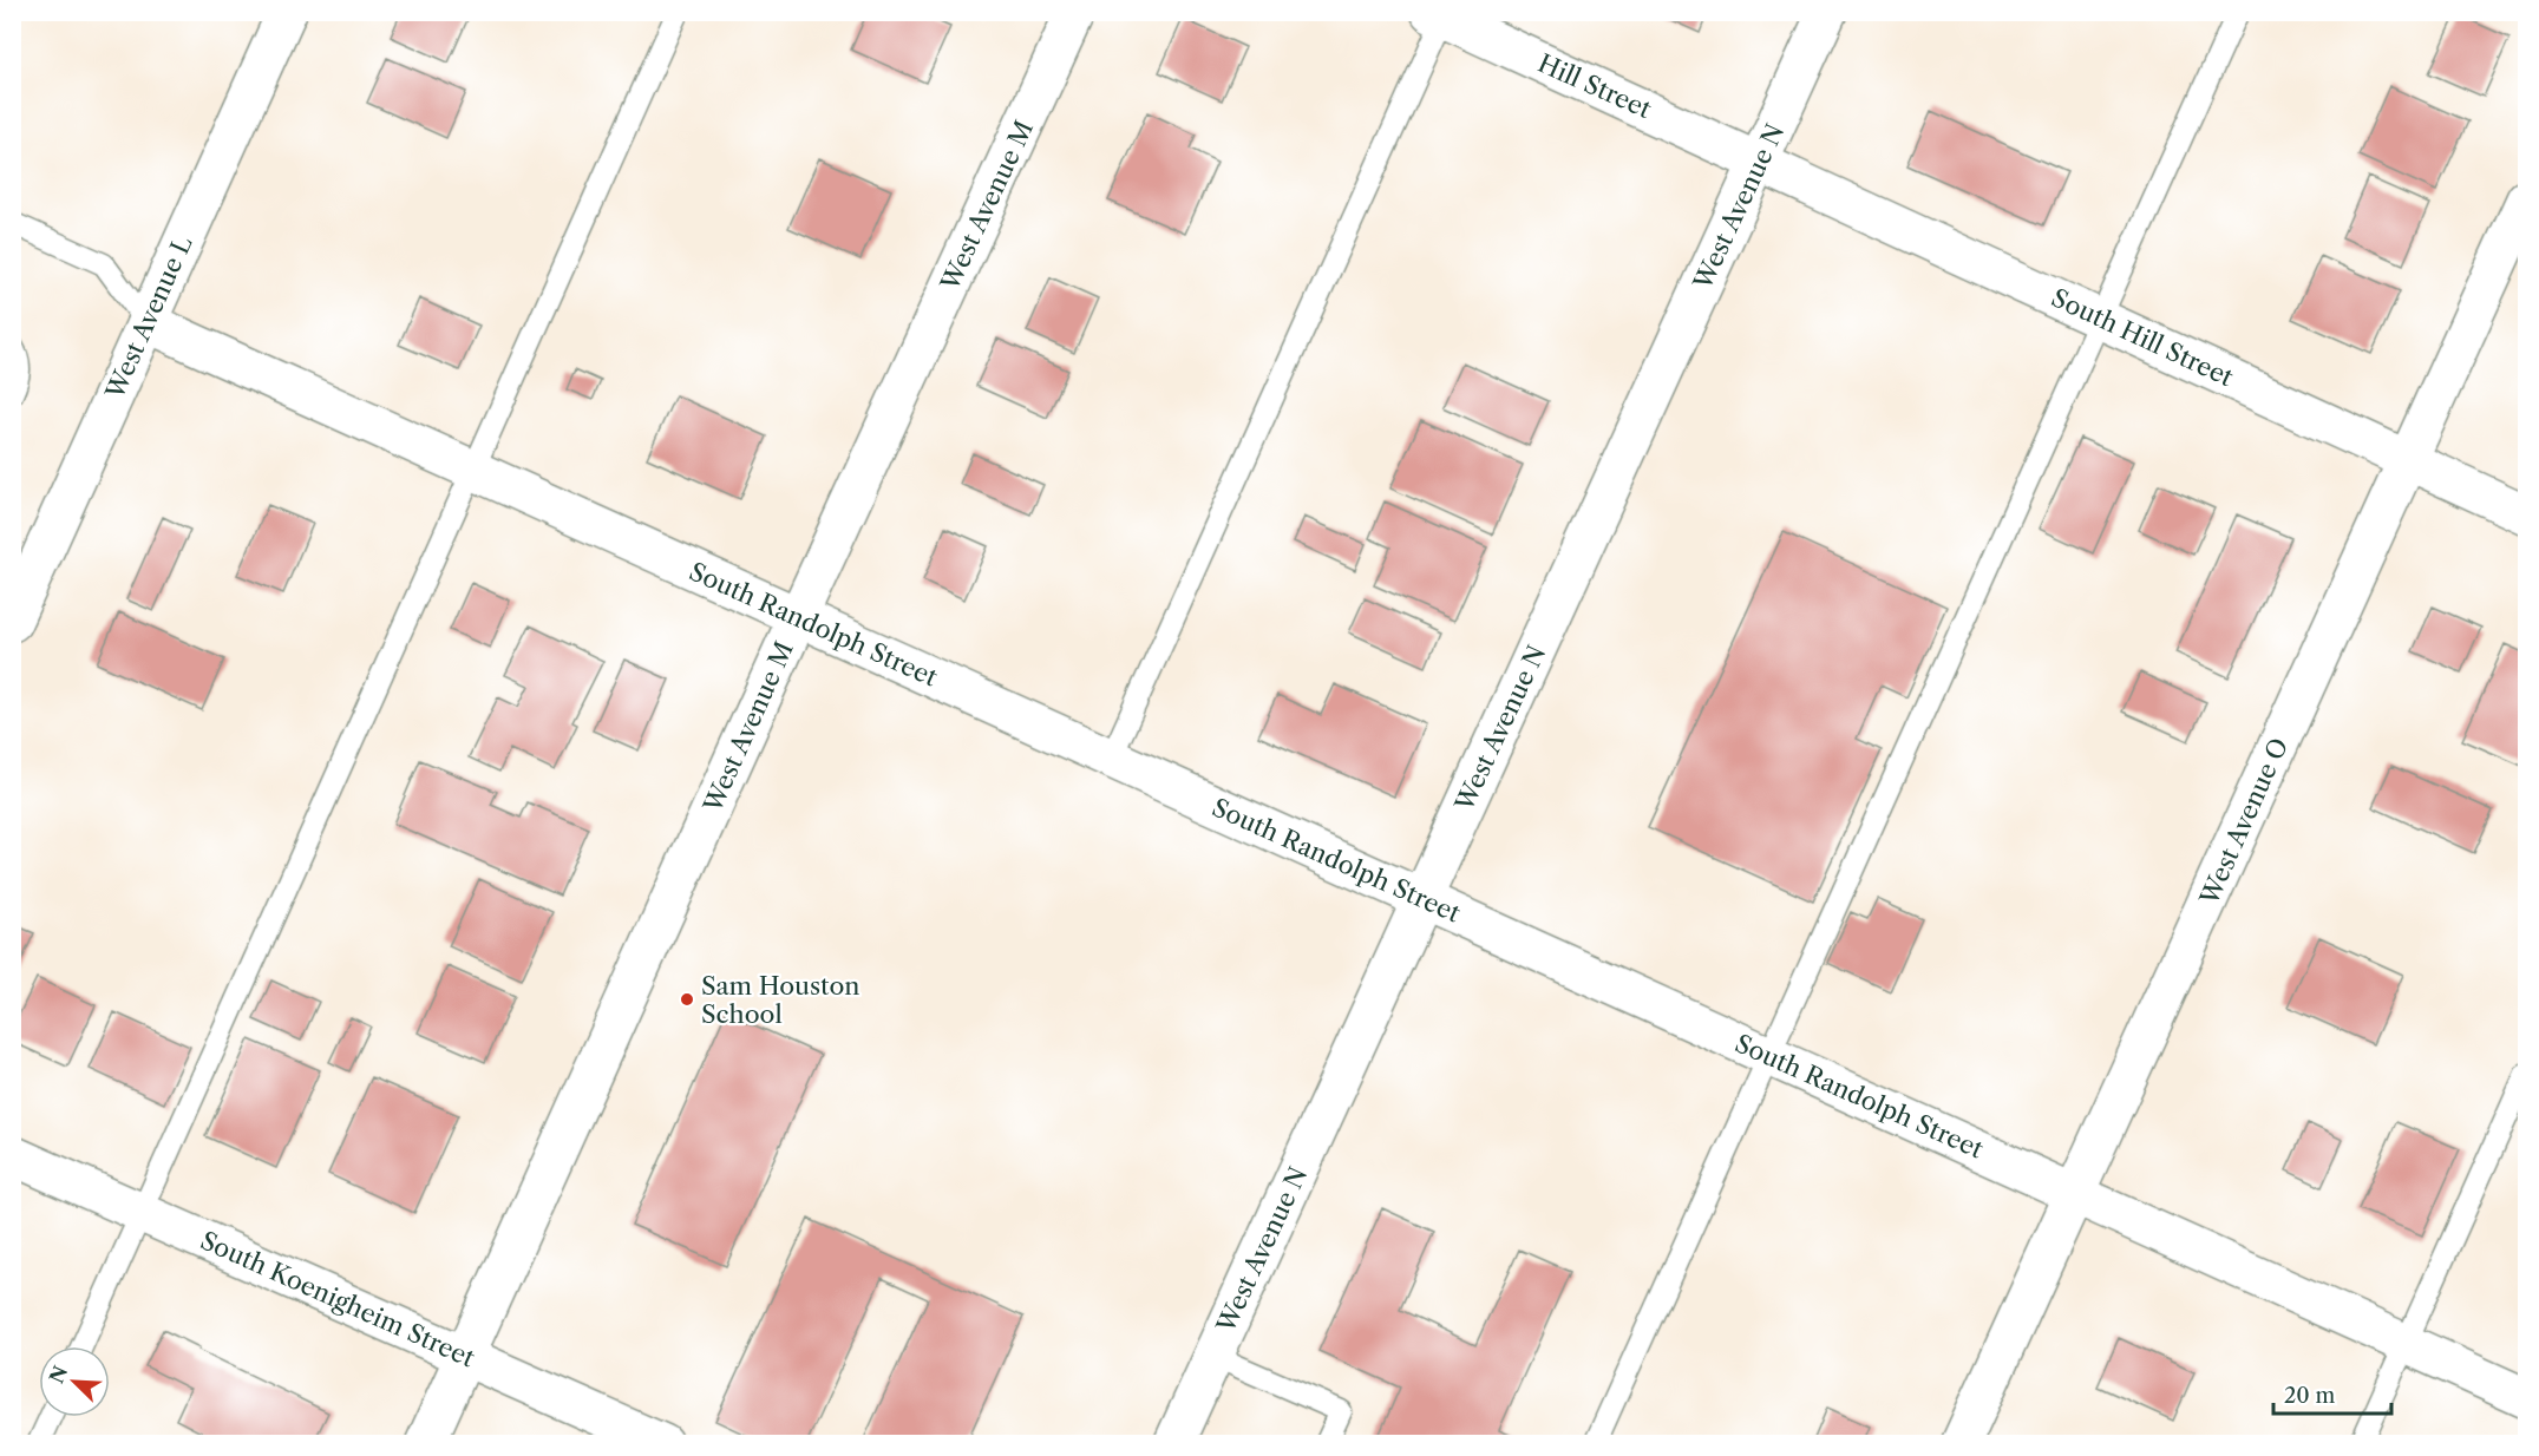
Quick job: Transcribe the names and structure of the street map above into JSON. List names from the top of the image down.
{
  "streets": {
    "street": [
      "Hill Street",
      "West Avenue M",
      "West Avenue N",
      "West Avenue L",
      "South Hill Street",
      "South Randolph Street",
      "West Avenue O",
      "South Koenigheim Street"
    ]
  },
  "crossings": [
    ["Hill Street", "West Avenue N"],
    ["Hill Street", "South Hill Street"],
    ["West Avenue M", "South Randolph Street"],
    ["West Avenue M", "South Koenigheim Street"],
    ["West Avenue N", "South Hill Street"],
    ["West Avenue N", "South Randolph Street"],
    ["West Avenue L", "South Randolph Street"],
    ["South Hill Street", "West Avenue O"],
    ["South Randolph Street", "West Avenue O"]
  ],
  "places": ["Sam Houston School"],
  "scale_bar": "20 m",
  "north": "top left"
}
